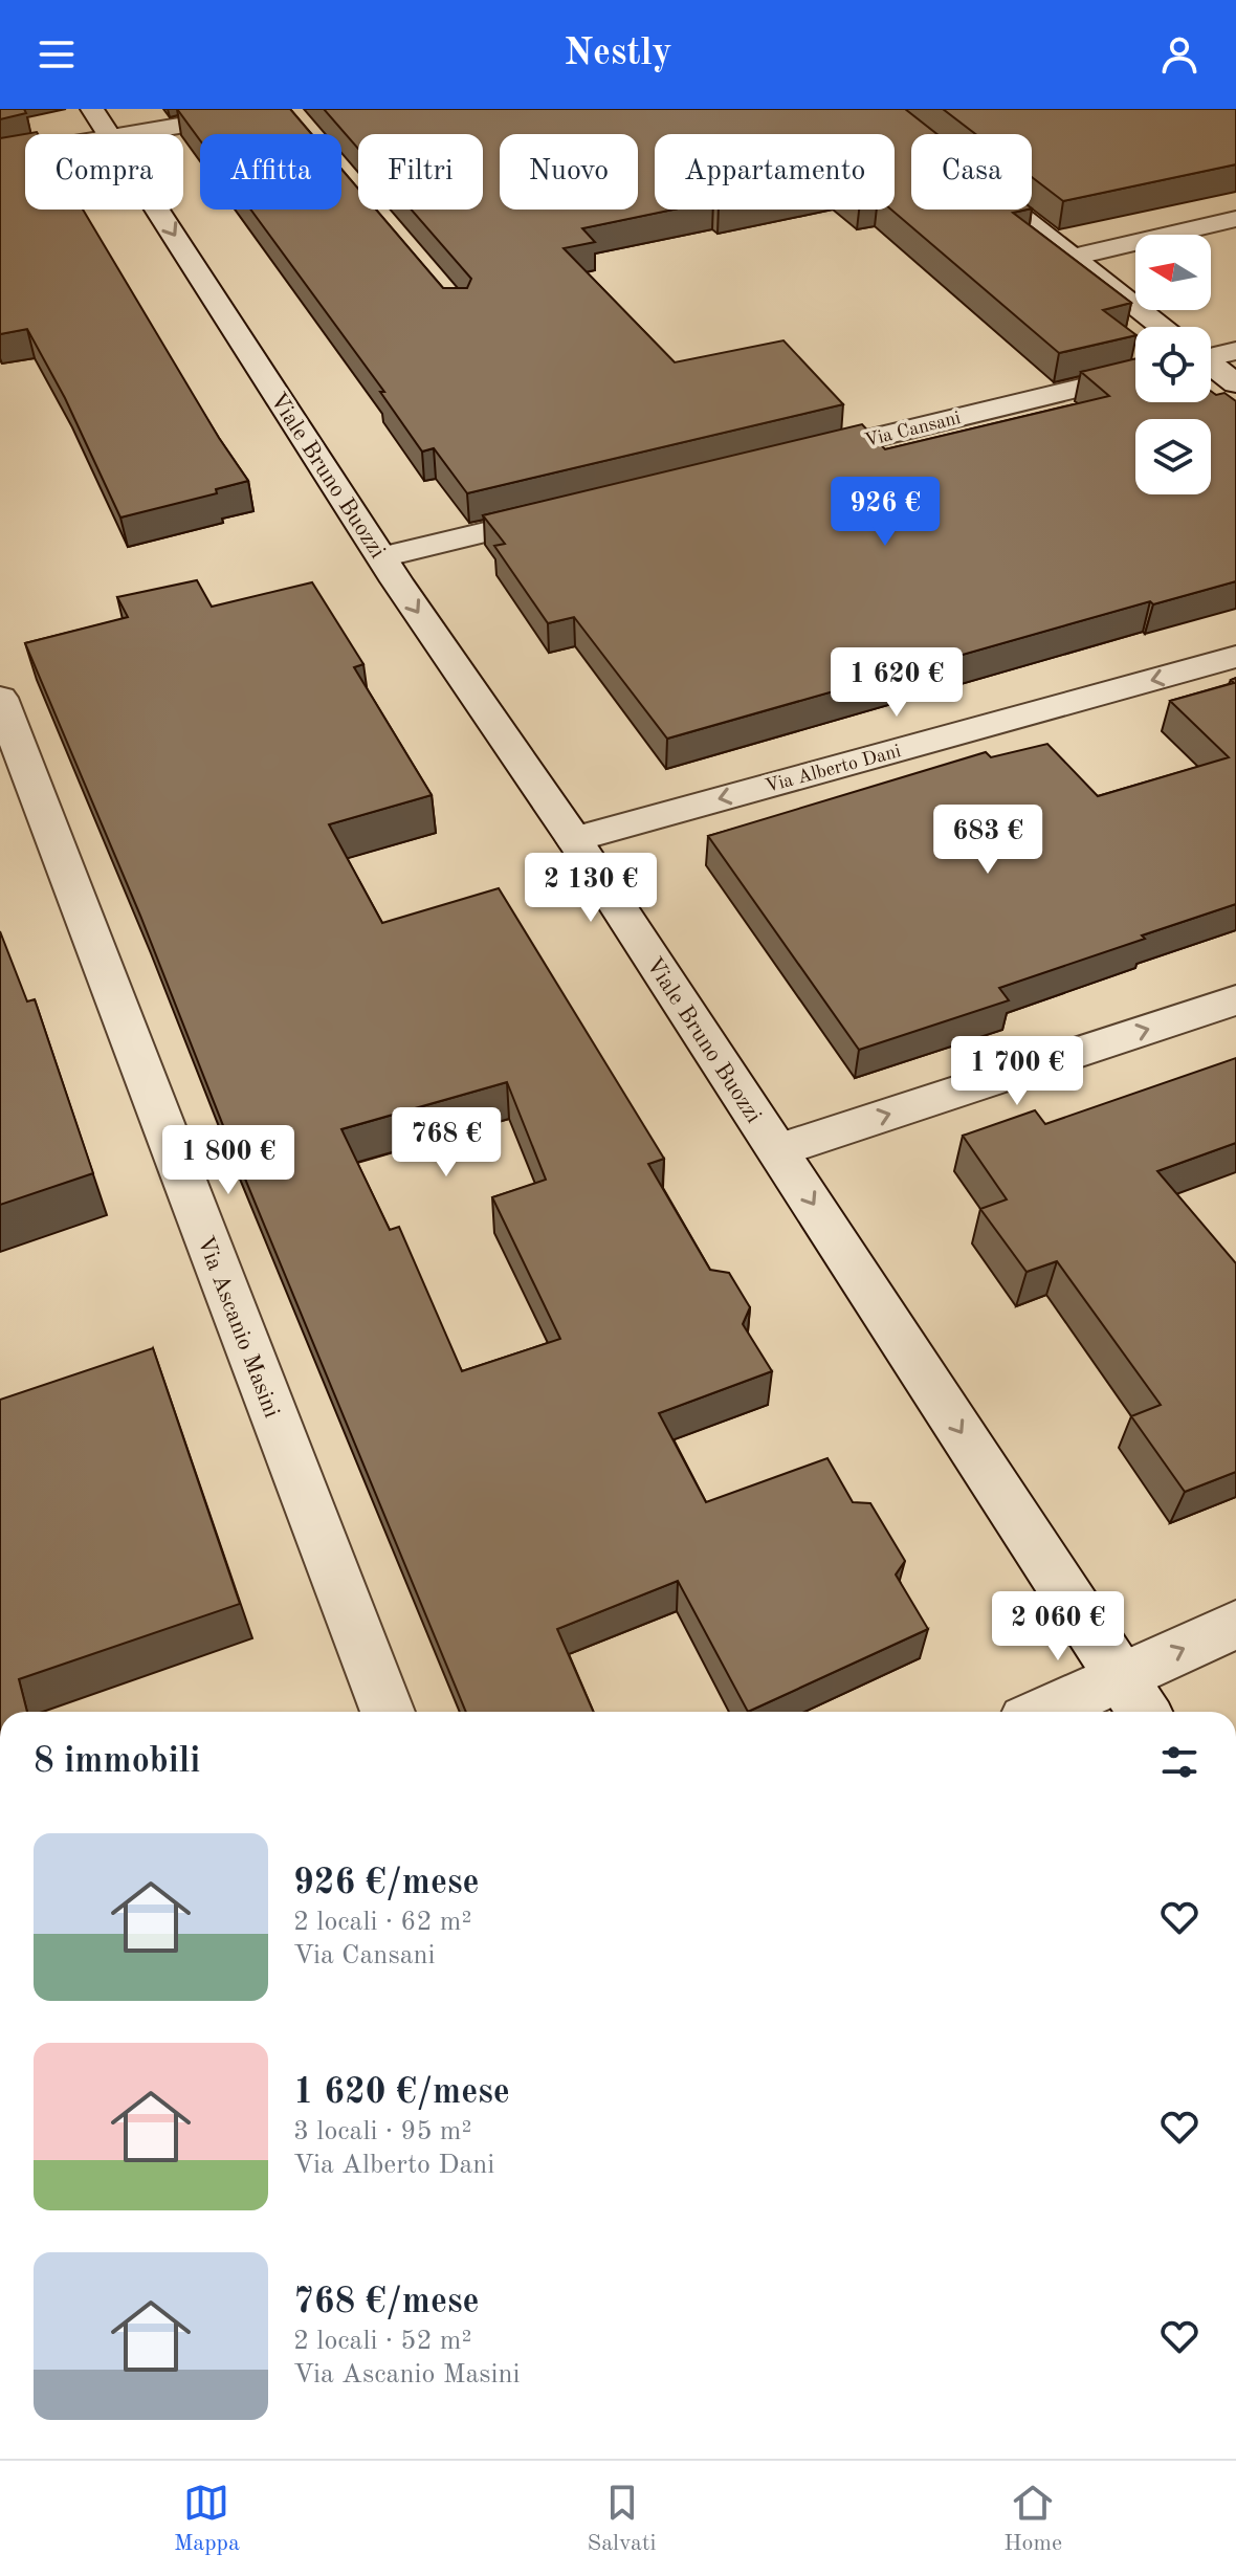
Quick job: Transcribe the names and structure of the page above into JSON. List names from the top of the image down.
{
  "streets": {
    "street": [
      "Via Cansani",
      "Viale Bruno Buozzi",
      "Via Alberto Dani",
      "Via Ascanio Masini"
    ]
  },
  "crossings": [
    ["Viale Bruno Buozzi", "Via Alberto Dani"]
  ],
  "one_way": ["Viale Bruno Buozzi"],
  "north": "left",
  "page": {
    "header": "Nestly",
    "chip": [
      "Compra",
      "Affitta",
      "Filtri",
      "Nuovo",
      "Appartamento",
      "Casa"
    ],
    "price": [
      "926 €",
      "1 620 €",
      "683 €",
      "2 130 €",
      "1 700 €",
      "768 €",
      "1 800 €",
      "2 060 €"
    ],
    "heading": "8 immobili",
    "list": [
      {
        "name": "926 €/mese",
        "note": "2 locali · 62 m² · Via Cansani"
      },
      {
        "name": "1 620 €/mese",
        "note": "3 locali · 95 m² · Via Alberto Dani"
      },
      {
        "name": "768 €/mese",
        "note": "2 locali · 52 m² · Via Ascanio Masini"
      }
    ],
    "tabs": ["Mappa", "Salvati", "Home"]
  }
}
